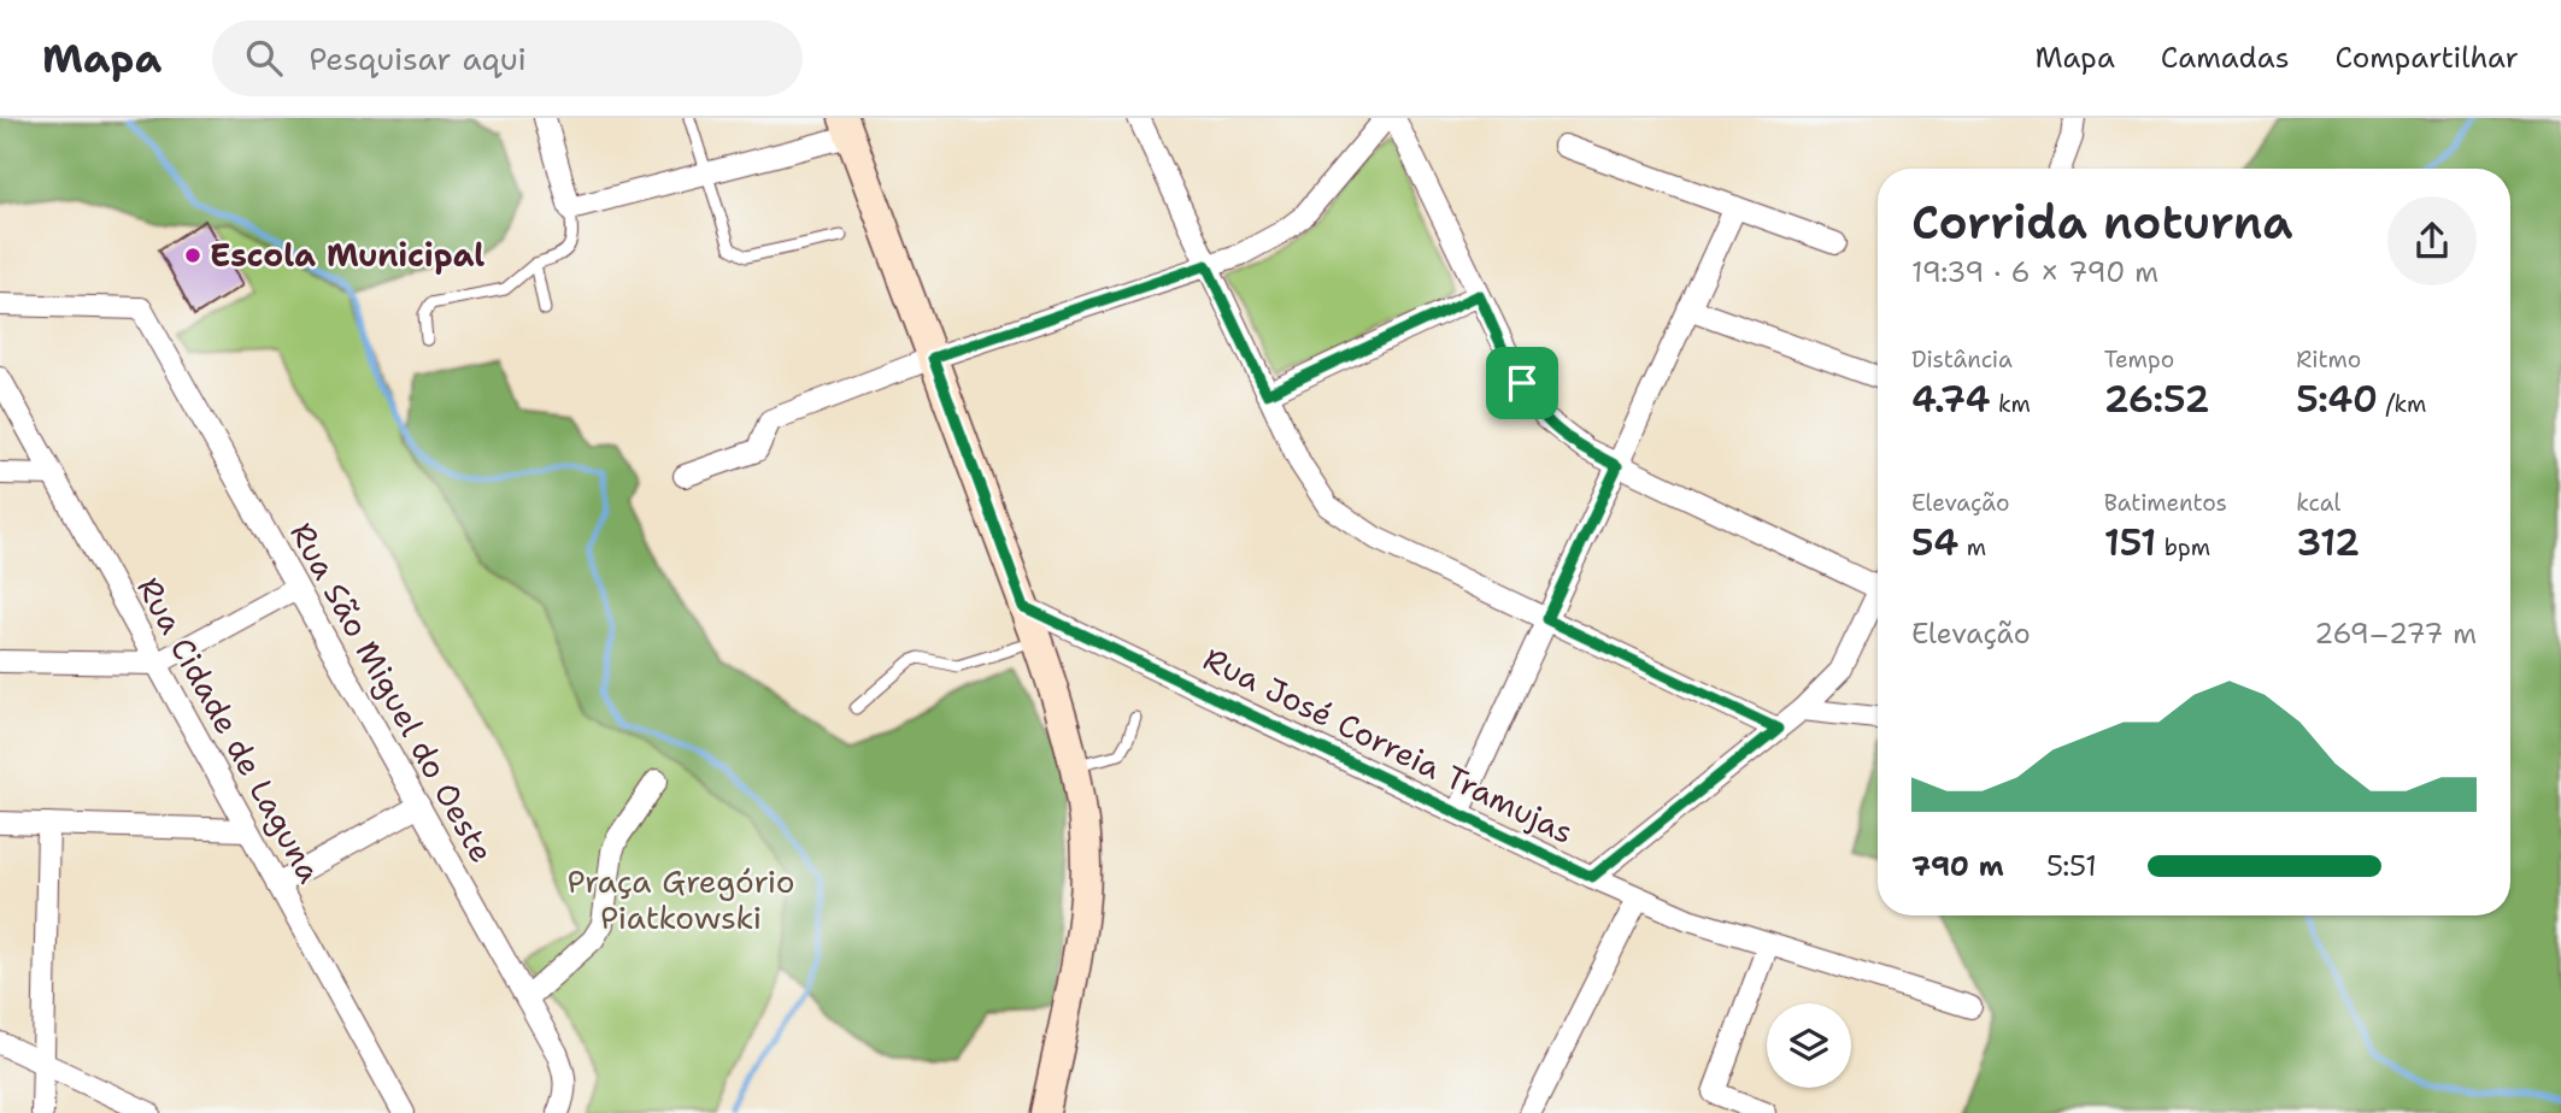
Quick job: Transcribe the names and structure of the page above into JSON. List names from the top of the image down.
{
  "streets": {
    "street": ["Rua São Miguel do Oeste", "Rua Cidade de Laguna", "Rua José Correia Tramujas"]
  },
  "parks": ["Praça Gregório Piatkowski"],
  "places": ["Escola Municipal"],
  "page": {
    "header": "Mapa",
    "search": "Pesquisar aqui",
    "nav": ["Mapa", "Camadas", "Compartilhar"],
    "heading": ["Corrida noturna", "19:39 · 6 × 790 m"],
    "stats": [
      ["Distância", "4.74 km"],
      ["Tempo", "26:52"],
      ["Ritmo", "5:40 /km"],
      ["Elevação", "54 m"],
      ["Batimentos", "151 bpm"],
      ["kcal", "312"]
    ],
    "chart": ["Elevação", "269–277 m"],
    "list": [
      {
        "name": "790 m",
        "note": "5:51"
      }
    ]
  }
}
